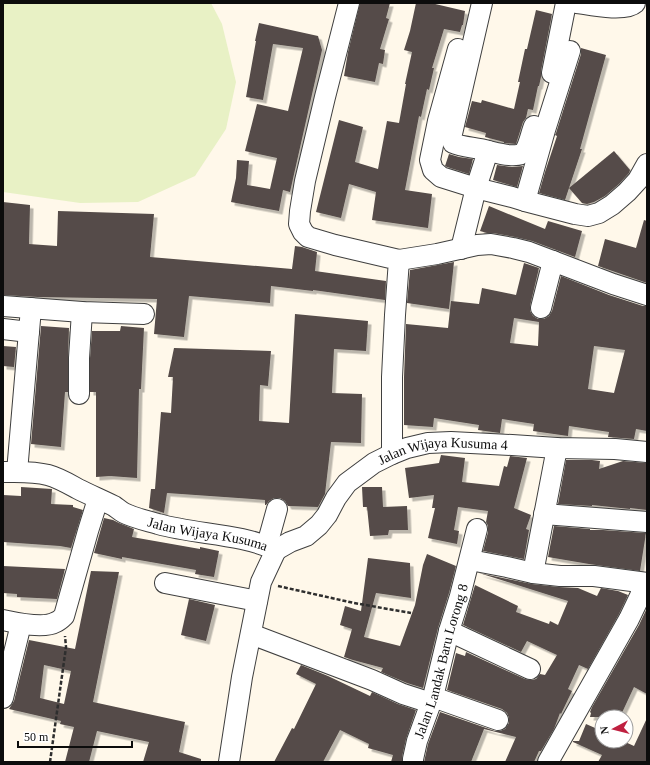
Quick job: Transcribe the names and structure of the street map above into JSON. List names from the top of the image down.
{
  "streets": {
    "street": ["Jalan Wijaya Kusuma 4", "Jalan Wijaya Kusuma", "Jalan Landak Baru Lorong 8"]
  },
  "crossings": [
    ["Jalan Wijaya Kusuma 4", "Jalan Wijaya Kusuma"]
  ],
  "scale_bar": "50 m",
  "north": "left"
}
